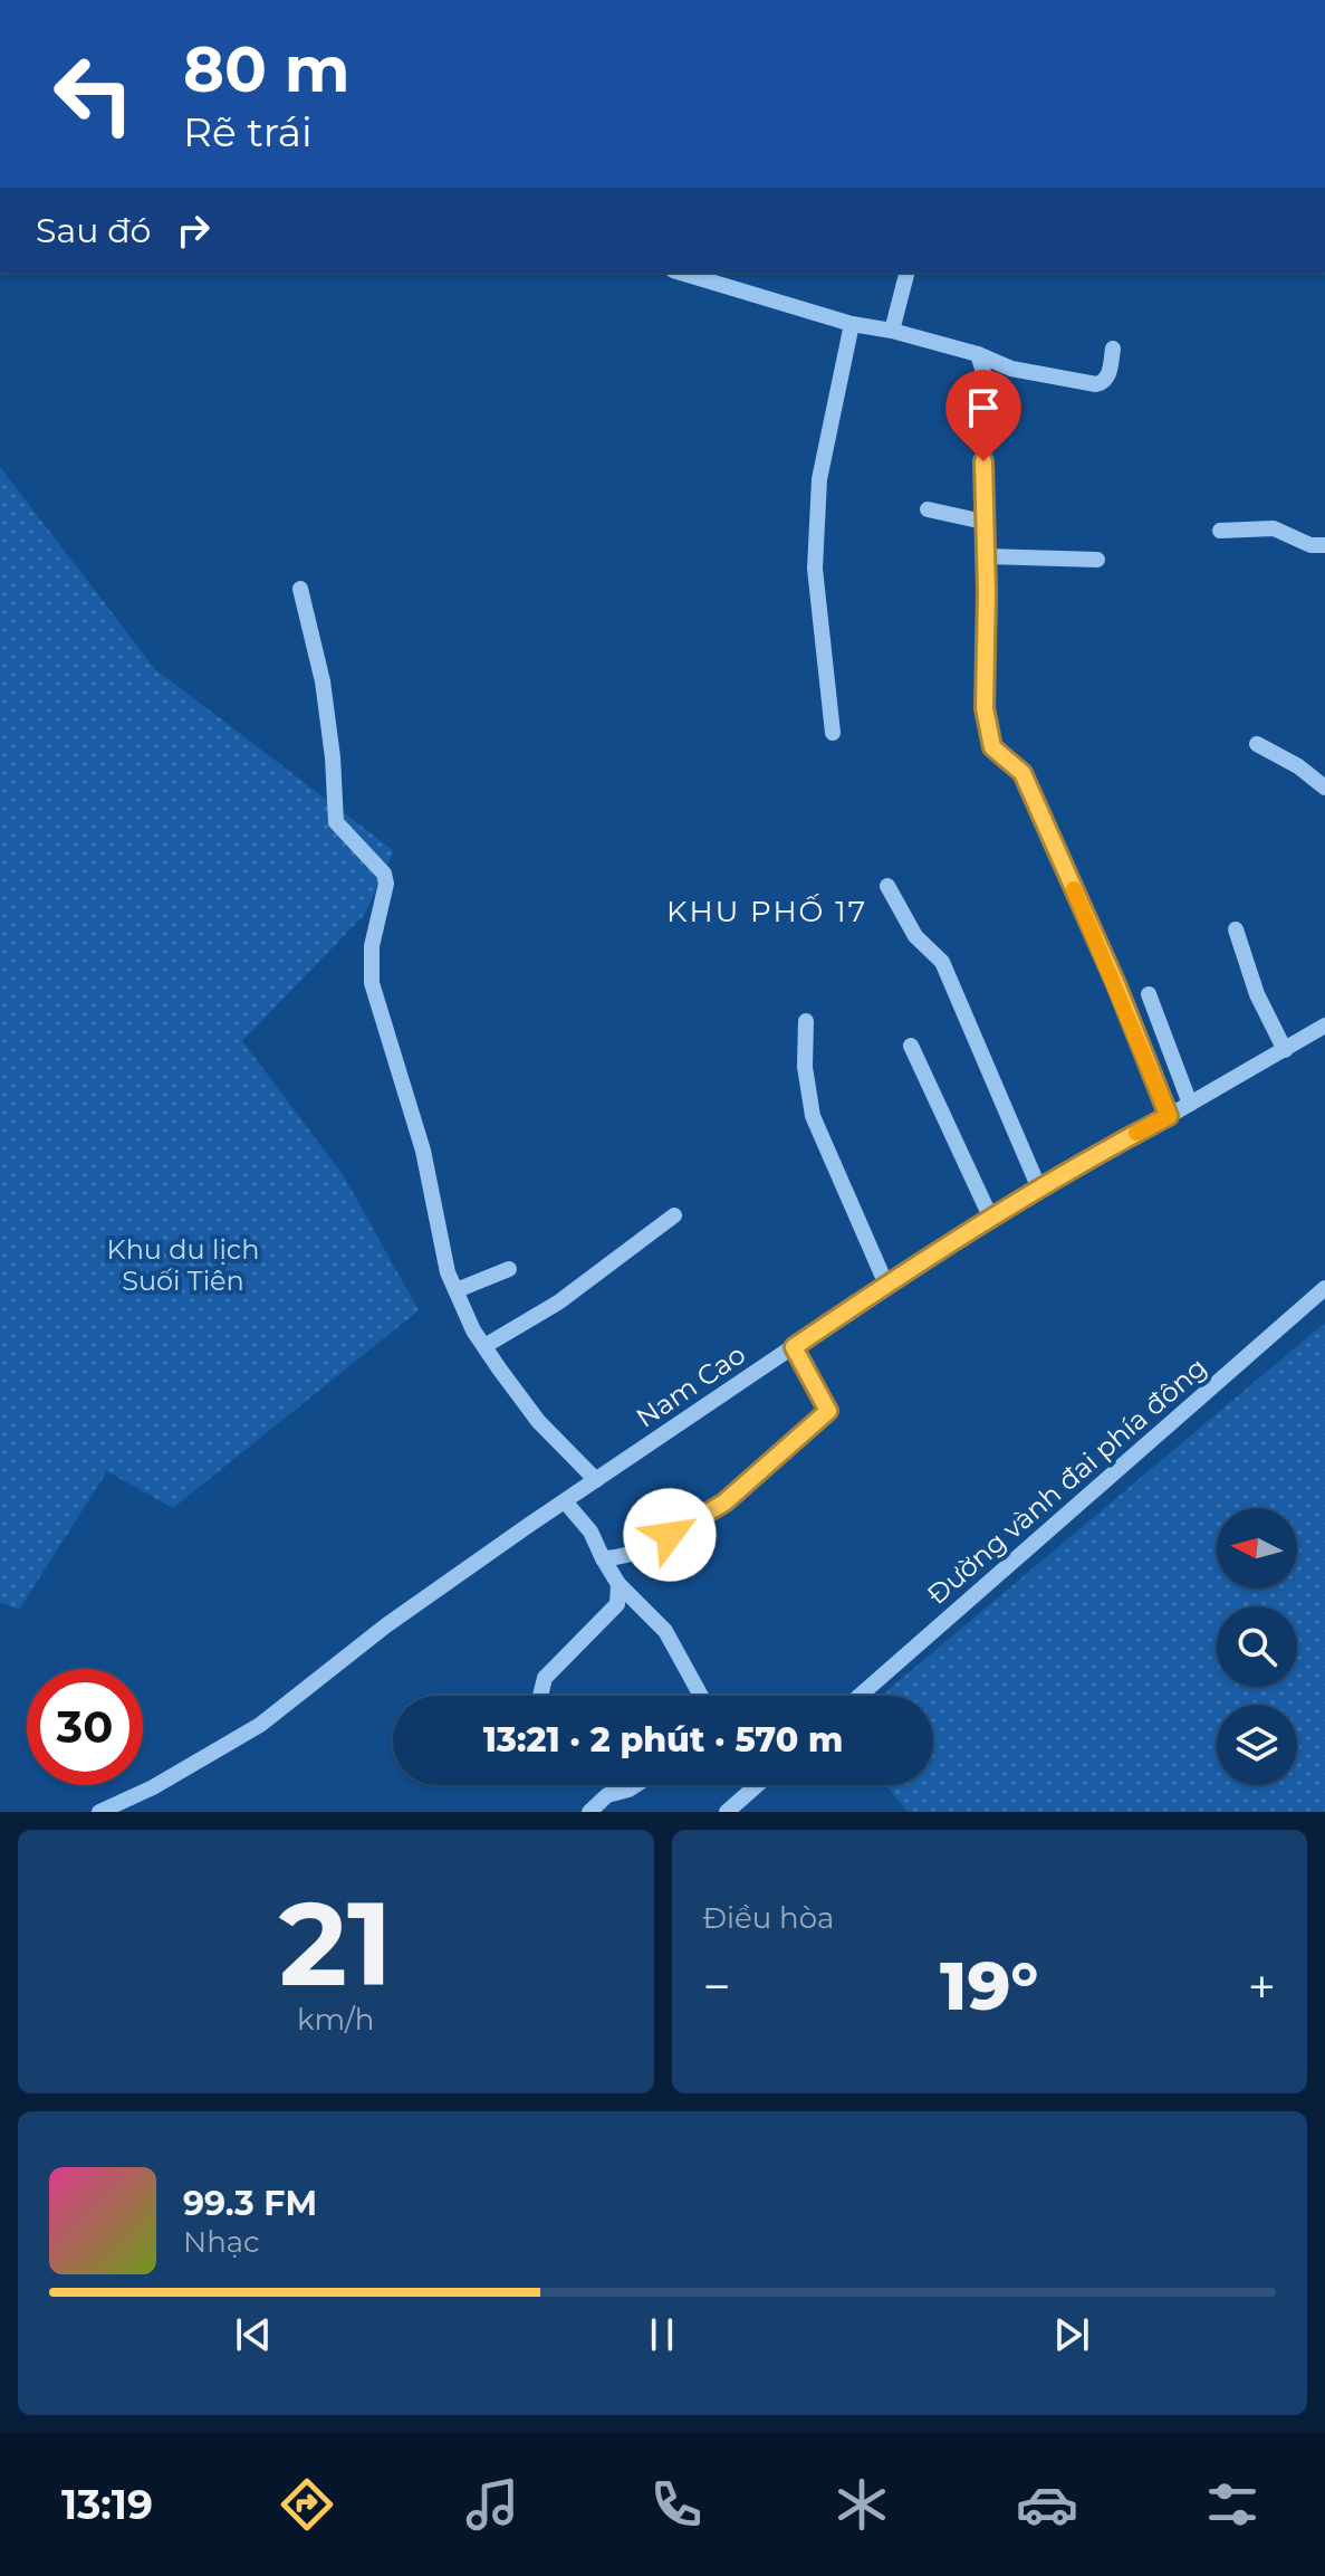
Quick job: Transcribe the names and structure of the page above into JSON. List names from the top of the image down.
{
  "streets": {
    "street": ["Nam Cao", "Đường vành đai phía đông"]
  },
  "districts": ["KHU PHỐ 17"],
  "parks": ["Khu du lịch Suối Tiên"],
  "north": "left",
  "page": {
    "turn": ["80 m", "Rẽ trái"],
    "then": "Sau đó",
    "limit": "30",
    "trip": "13:21 · 2 phút · 570 m",
    "tile": [
      ["21", "km/h"],
      "Điều hòa"
    ],
    "heat": ["−", "19°", "+"],
    "song": ["99.3 FM", "Nhạc"],
    "tabs": "13:19"
  }
}
